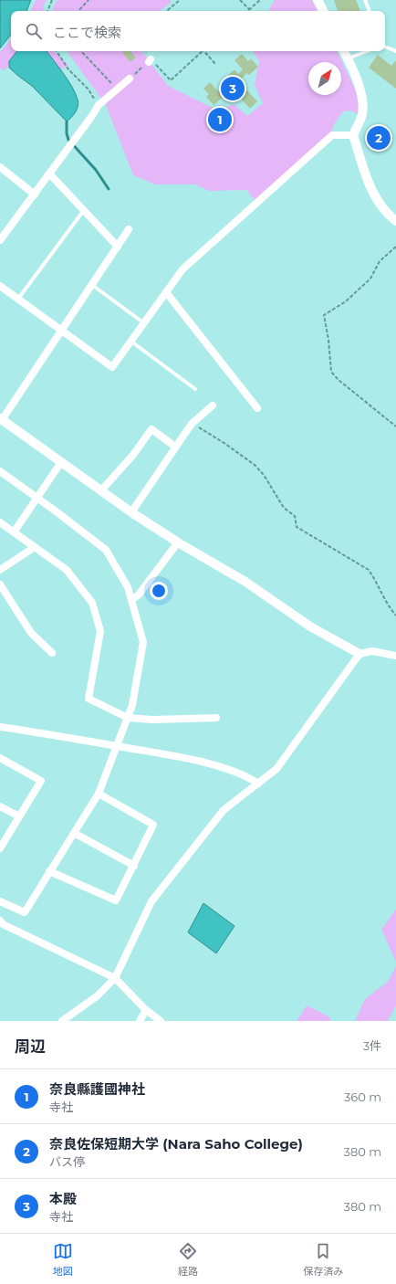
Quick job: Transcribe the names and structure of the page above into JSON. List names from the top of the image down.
{
  "north": "top right",
  "page": {
    "search": "ここで検索",
    "pins": ["3", "1", "2"],
    "heading": ["周辺", "3件"],
    "list": [
      {
        "mark": "1",
        "name": "奈良縣護國神社",
        "note": "寺社",
        "value": "360 m"
      },
      {
        "mark": "2",
        "name": "奈良佐保短期大学 (Nara Saho College)",
        "note": "バス停",
        "value": "380 m"
      },
      {
        "mark": "3",
        "name": "本殿",
        "note": "寺社",
        "value": "380 m"
      }
    ],
    "nav": ["地図", "経路", "保存済み"]
  }
}
